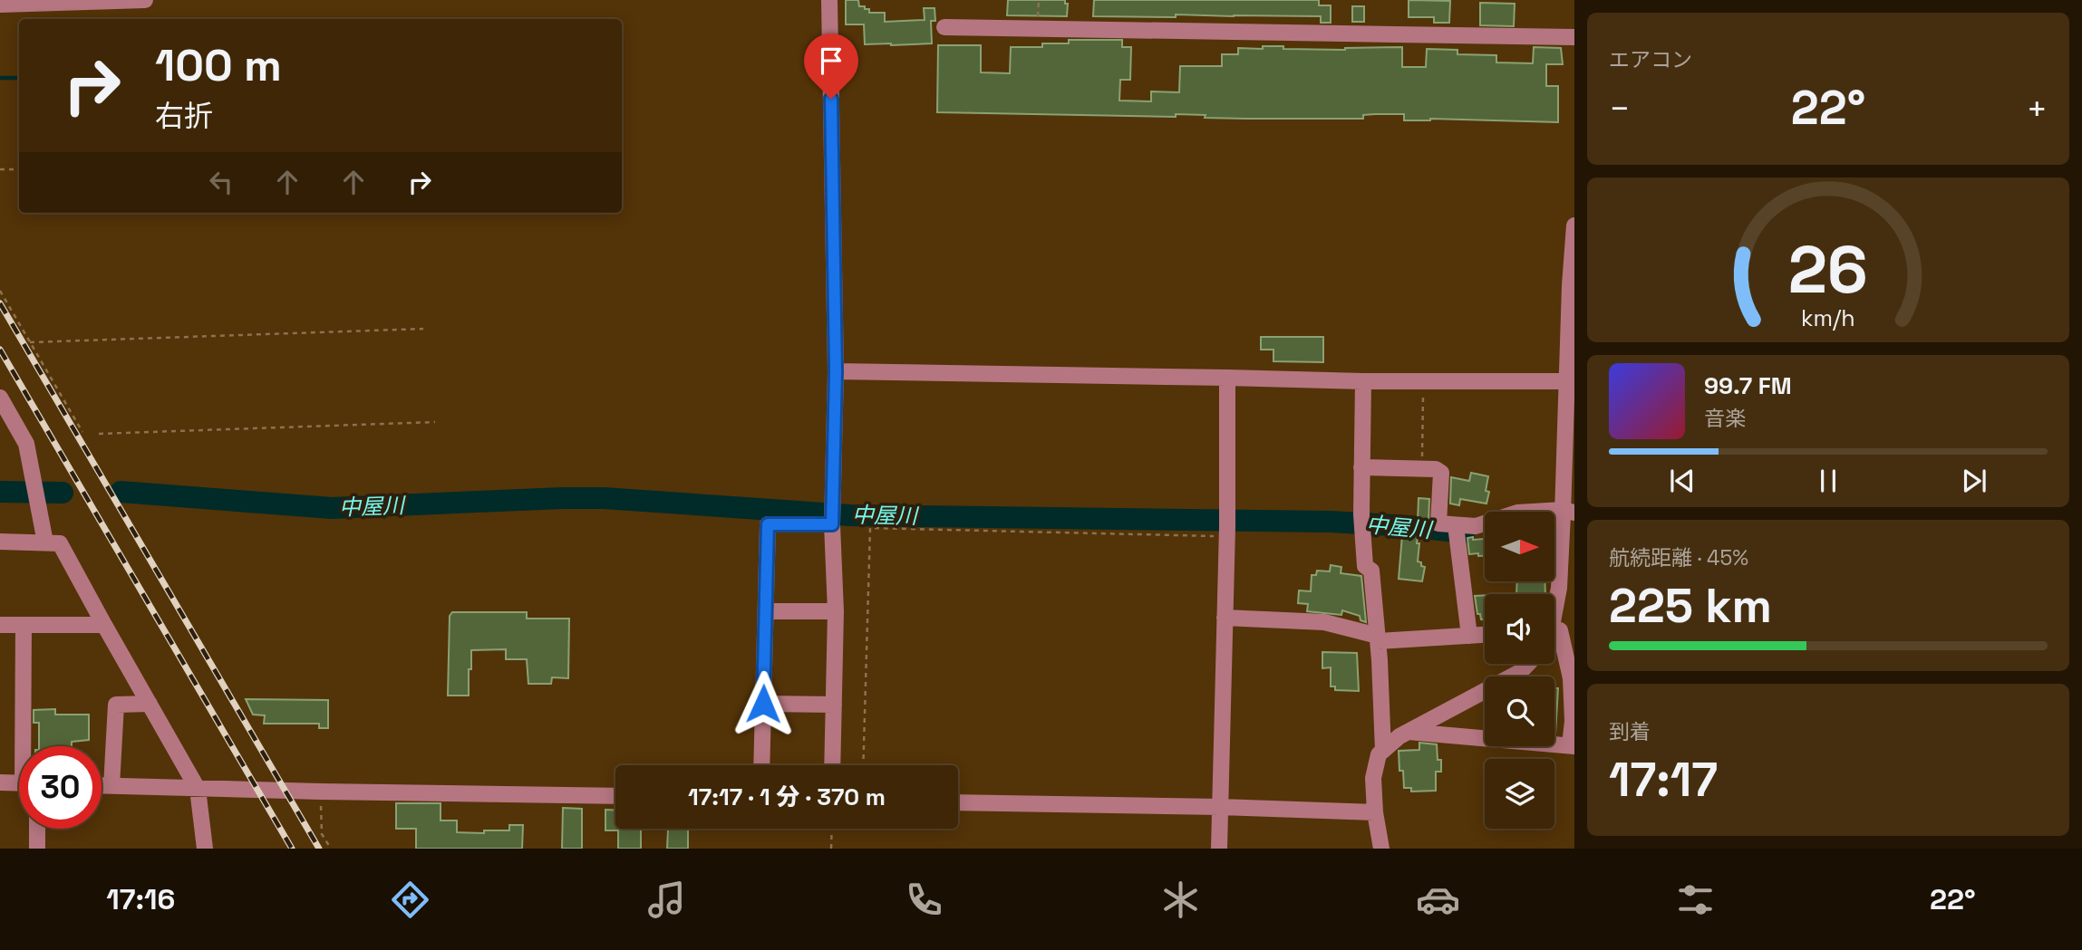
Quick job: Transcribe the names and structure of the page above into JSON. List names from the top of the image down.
{
  "water": ["中屋川"],
  "north": "right",
  "page": {
    "tile": [
      "エアコン",
      ["航続距離 · 45%", "225 km"],
      ["到着", "17:17"]
    ],
    "turn": ["100 m", "右折"],
    "heat": ["−", "22°", "+"],
    "song": ["99.7 FM", "音楽"],
    "limit": "30",
    "trip": "17:17 · 1 分 · 370 m",
    "tabs": ["17:16", "22°"],
    "gauge": ["26", "km/h"]
  }
}
